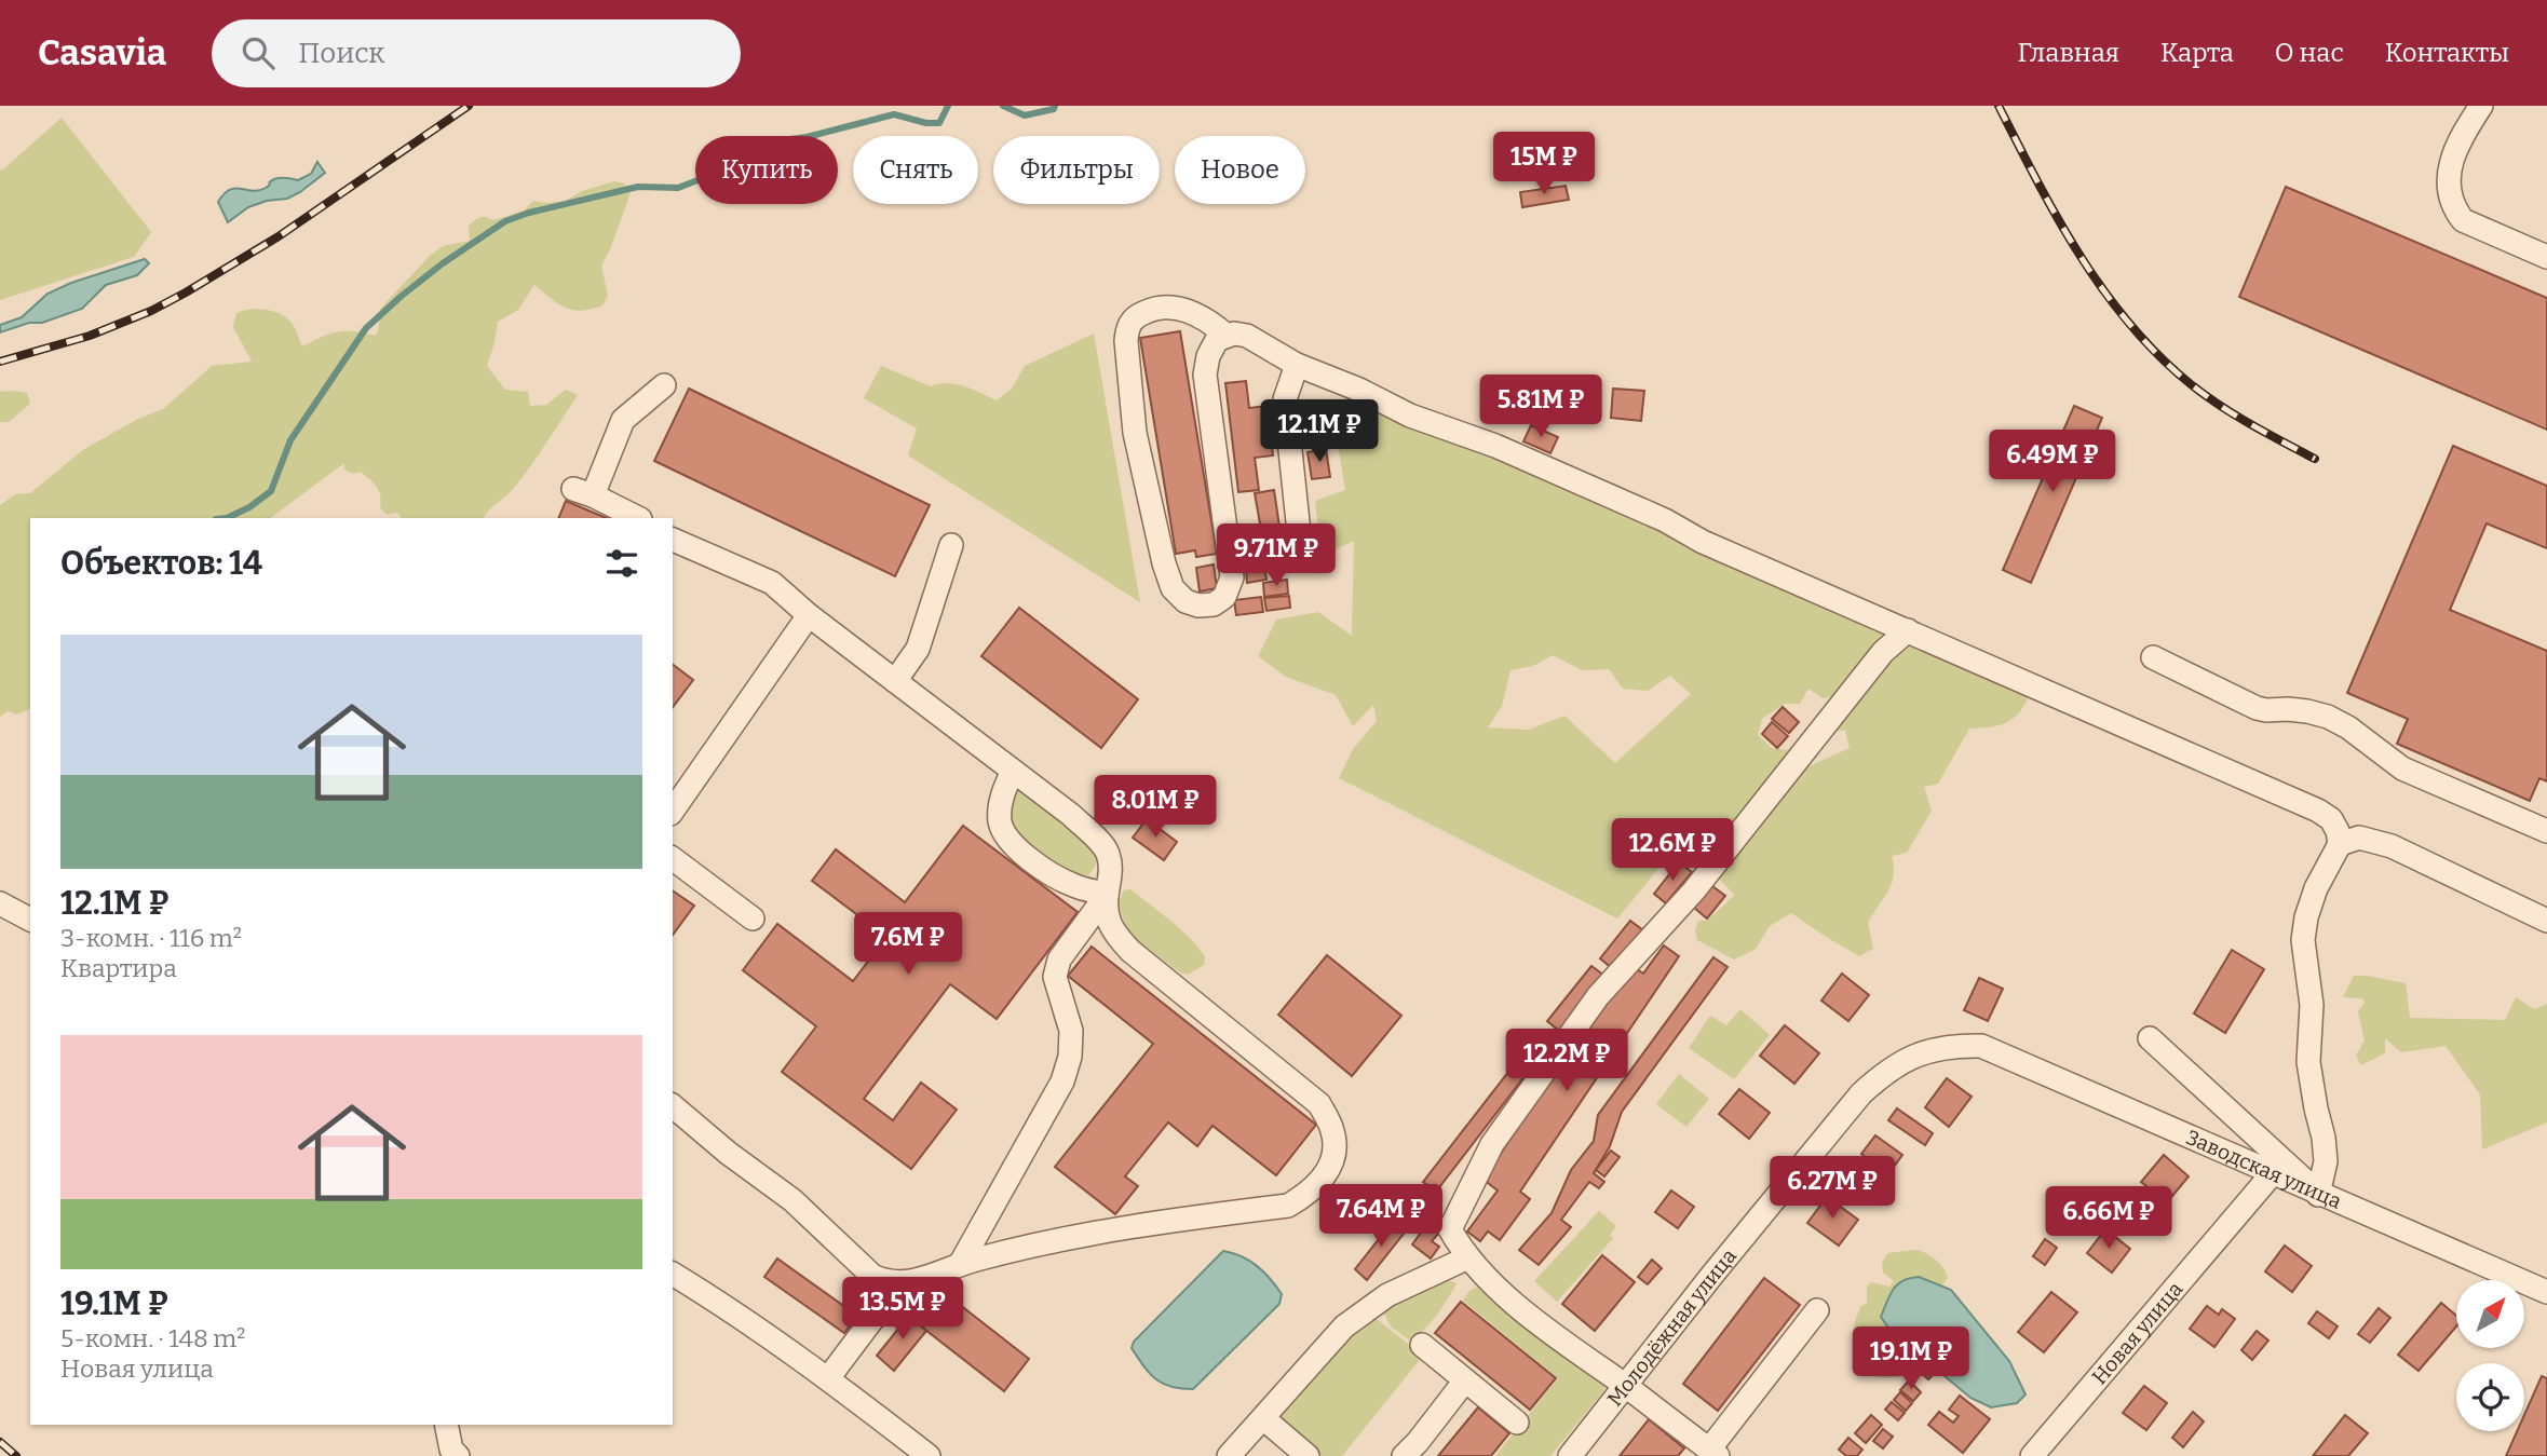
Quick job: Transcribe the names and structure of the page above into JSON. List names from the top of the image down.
{
  "streets": {
    "street": ["Заводская улица", "Молодёжная улица", "Новая улица"]
  },
  "crossings": [
    ["Заводская улица", "Молодёжная улица"],
    ["Заводская улица", "Новая улица"]
  ],
  "north": "top right",
  "page": {
    "header": "Casavia",
    "search": "Поиск",
    "nav": [
      "Главная",
      "Карта",
      "О нас",
      "Контакты"
    ],
    "price": [
      "15M ₽",
      "5.81M ₽",
      "12.1M ₽",
      "6.49M ₽",
      "9.71M ₽",
      "8.01M ₽",
      "12.6M ₽",
      "7.6M ₽",
      "12.2M ₽",
      "6.27M ₽",
      "7.64M ₽",
      "6.66M ₽",
      "13.5M ₽",
      "19.1M ₽"
    ],
    "chip": [
      "Купить",
      "Снять",
      "Фильтры",
      "Новое"
    ],
    "heading": "Объектов: 14",
    "list": [
      {
        "name": "12.1M ₽",
        "note": "3-комн. · 116 m² · Квартира"
      },
      {
        "name": "19.1M ₽",
        "note": "5-комн. · 148 m² · Новая улица"
      }
    ]
  }
}
